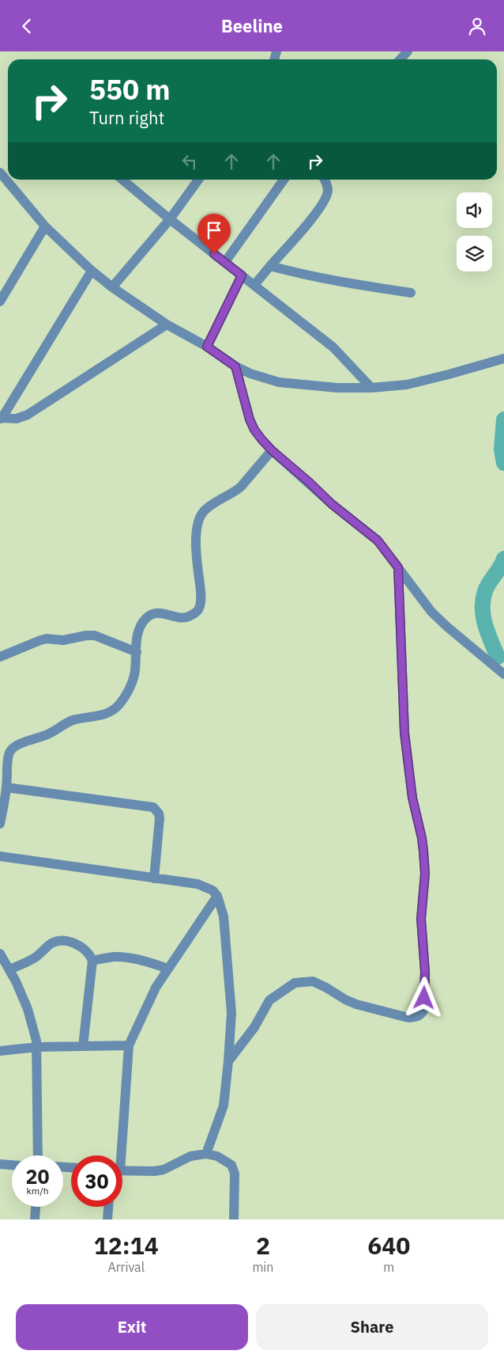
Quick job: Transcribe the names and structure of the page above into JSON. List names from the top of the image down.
{
  "page": {
    "header": "Beeline",
    "turn": ["550 m", "Turn right"],
    "speed": "20 km/h",
    "limit": "30",
    "eta": [
      "12:14",
      "Arrival",
      "2",
      "min",
      "640",
      "m"
    ],
    "buttons": ["Exit", "Share"]
  }
}
